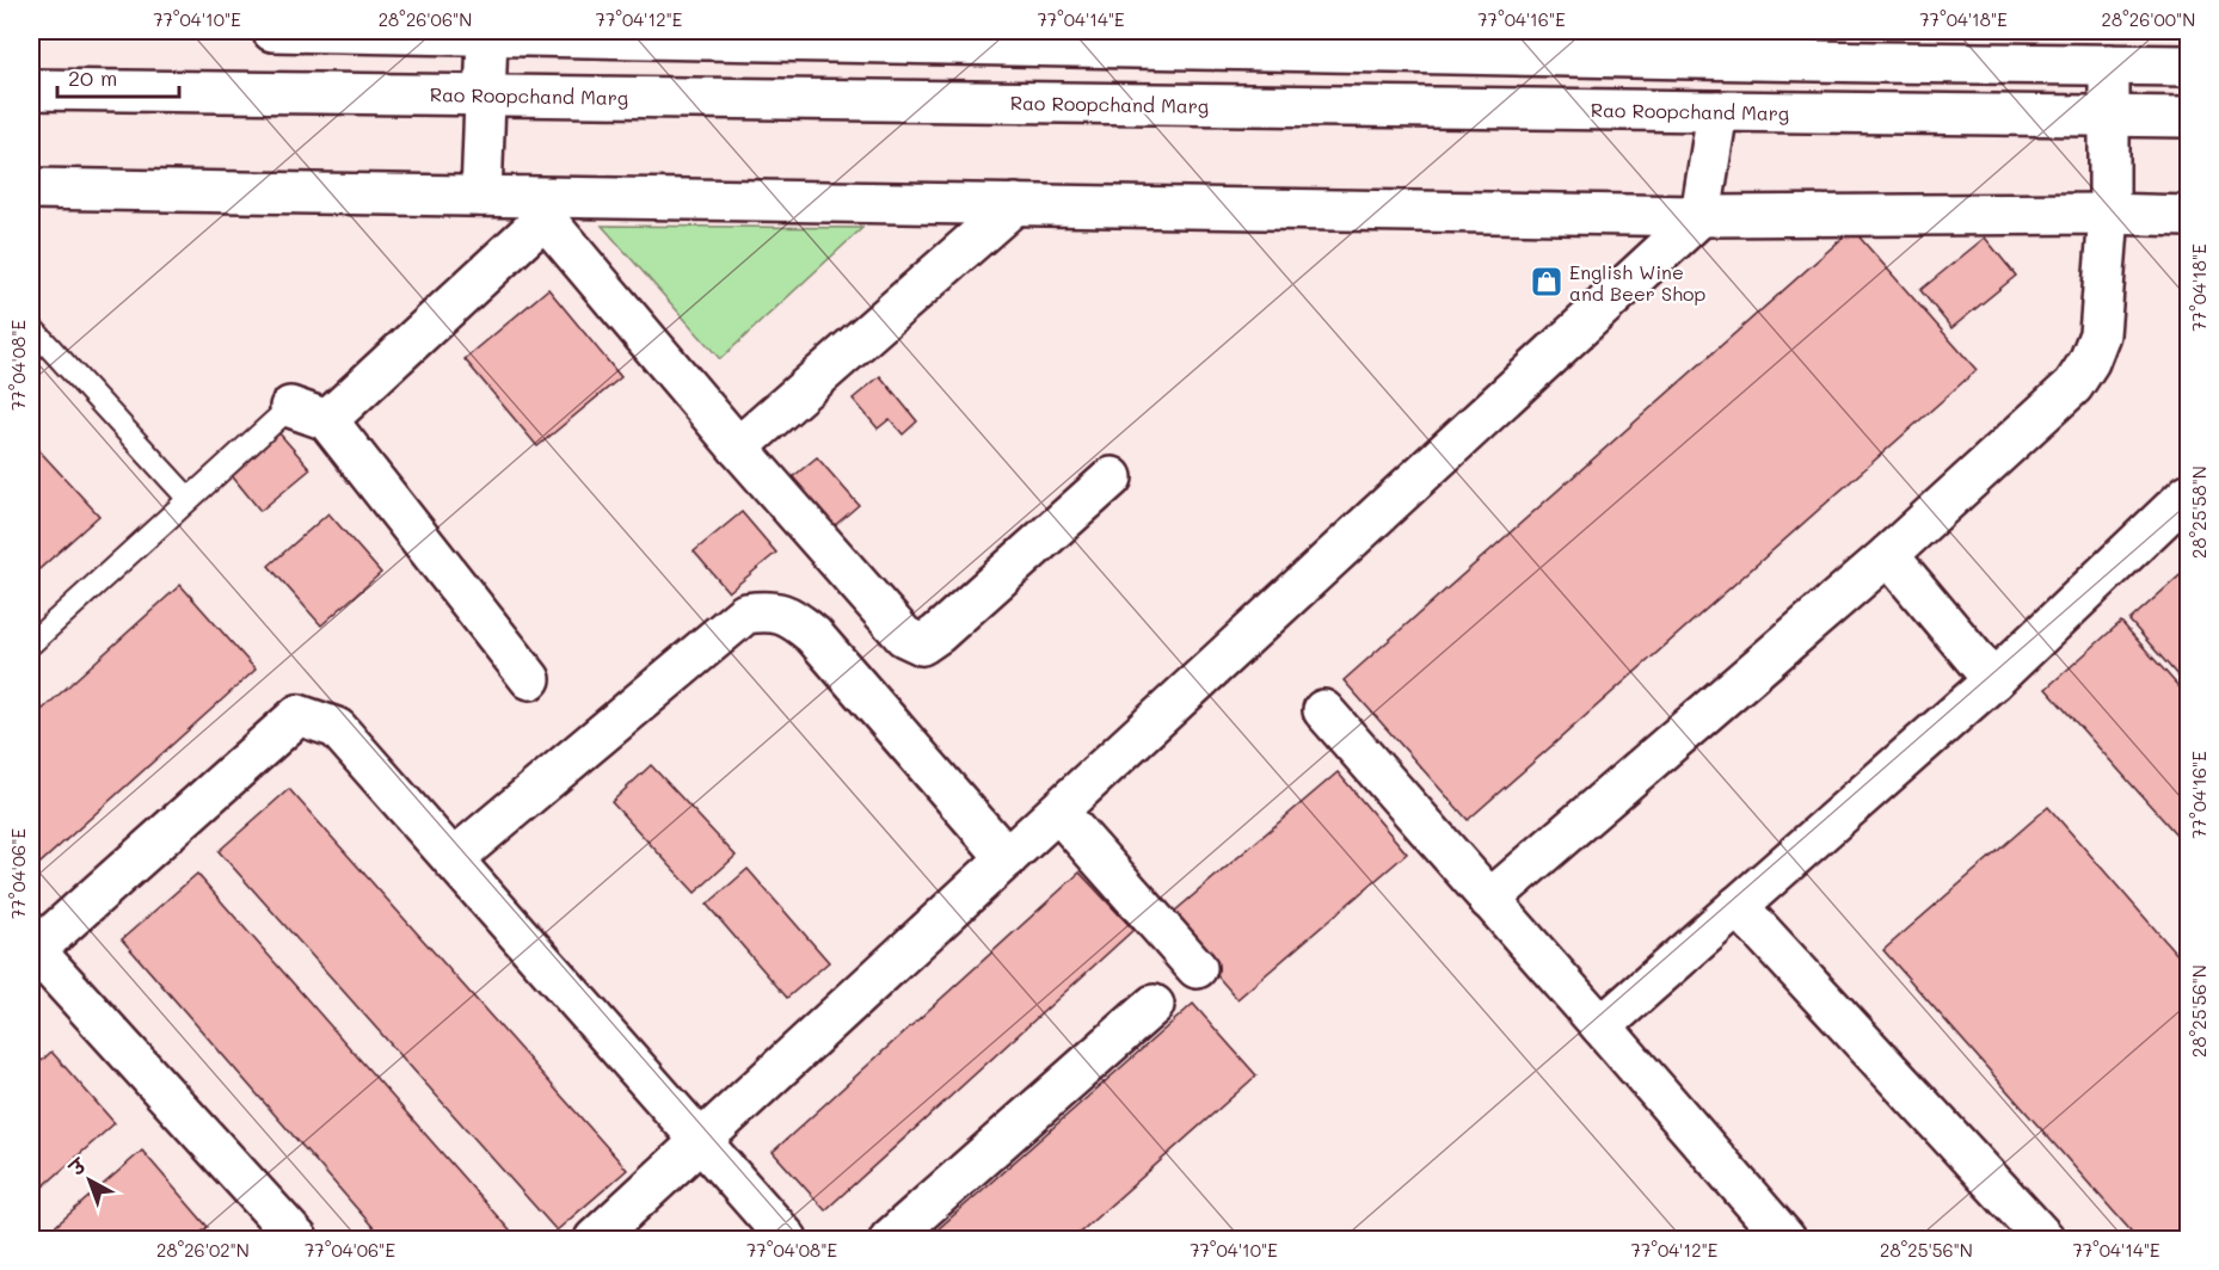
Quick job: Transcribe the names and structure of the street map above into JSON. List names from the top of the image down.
{
  "streets": {
    "street": ["Rao Roopchand Marg"]
  },
  "places": {
    "shop": ["English Wine and Beer Shop"]
  },
  "scale_bar": "20 m",
  "north": "top left",
  "coordinates": [
    "77°04'10\"E",
    "28°26'06\"N",
    "77°04'12\"E",
    "77°04'14\"E",
    "77°04'16\"E",
    "77°04'18\"E",
    "28°26'00\"N",
    "77°04'08\"E",
    "28°25'58\"N",
    "77°04'06\"E",
    "28°25'56\"N",
    "28°26'02\"N"
  ]
}
